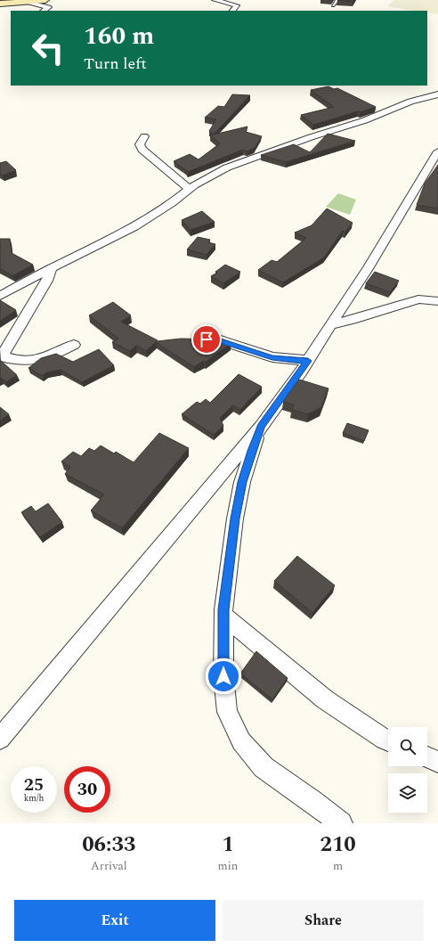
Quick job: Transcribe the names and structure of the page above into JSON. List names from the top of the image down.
{
  "page": {
    "turn": ["160 m", "Turn left"],
    "speed": "25 km/h",
    "limit": "30",
    "eta": [
      "06:33",
      "Arrival",
      "1",
      "min",
      "210",
      "m"
    ],
    "buttons": ["Exit", "Share"]
  }
}
